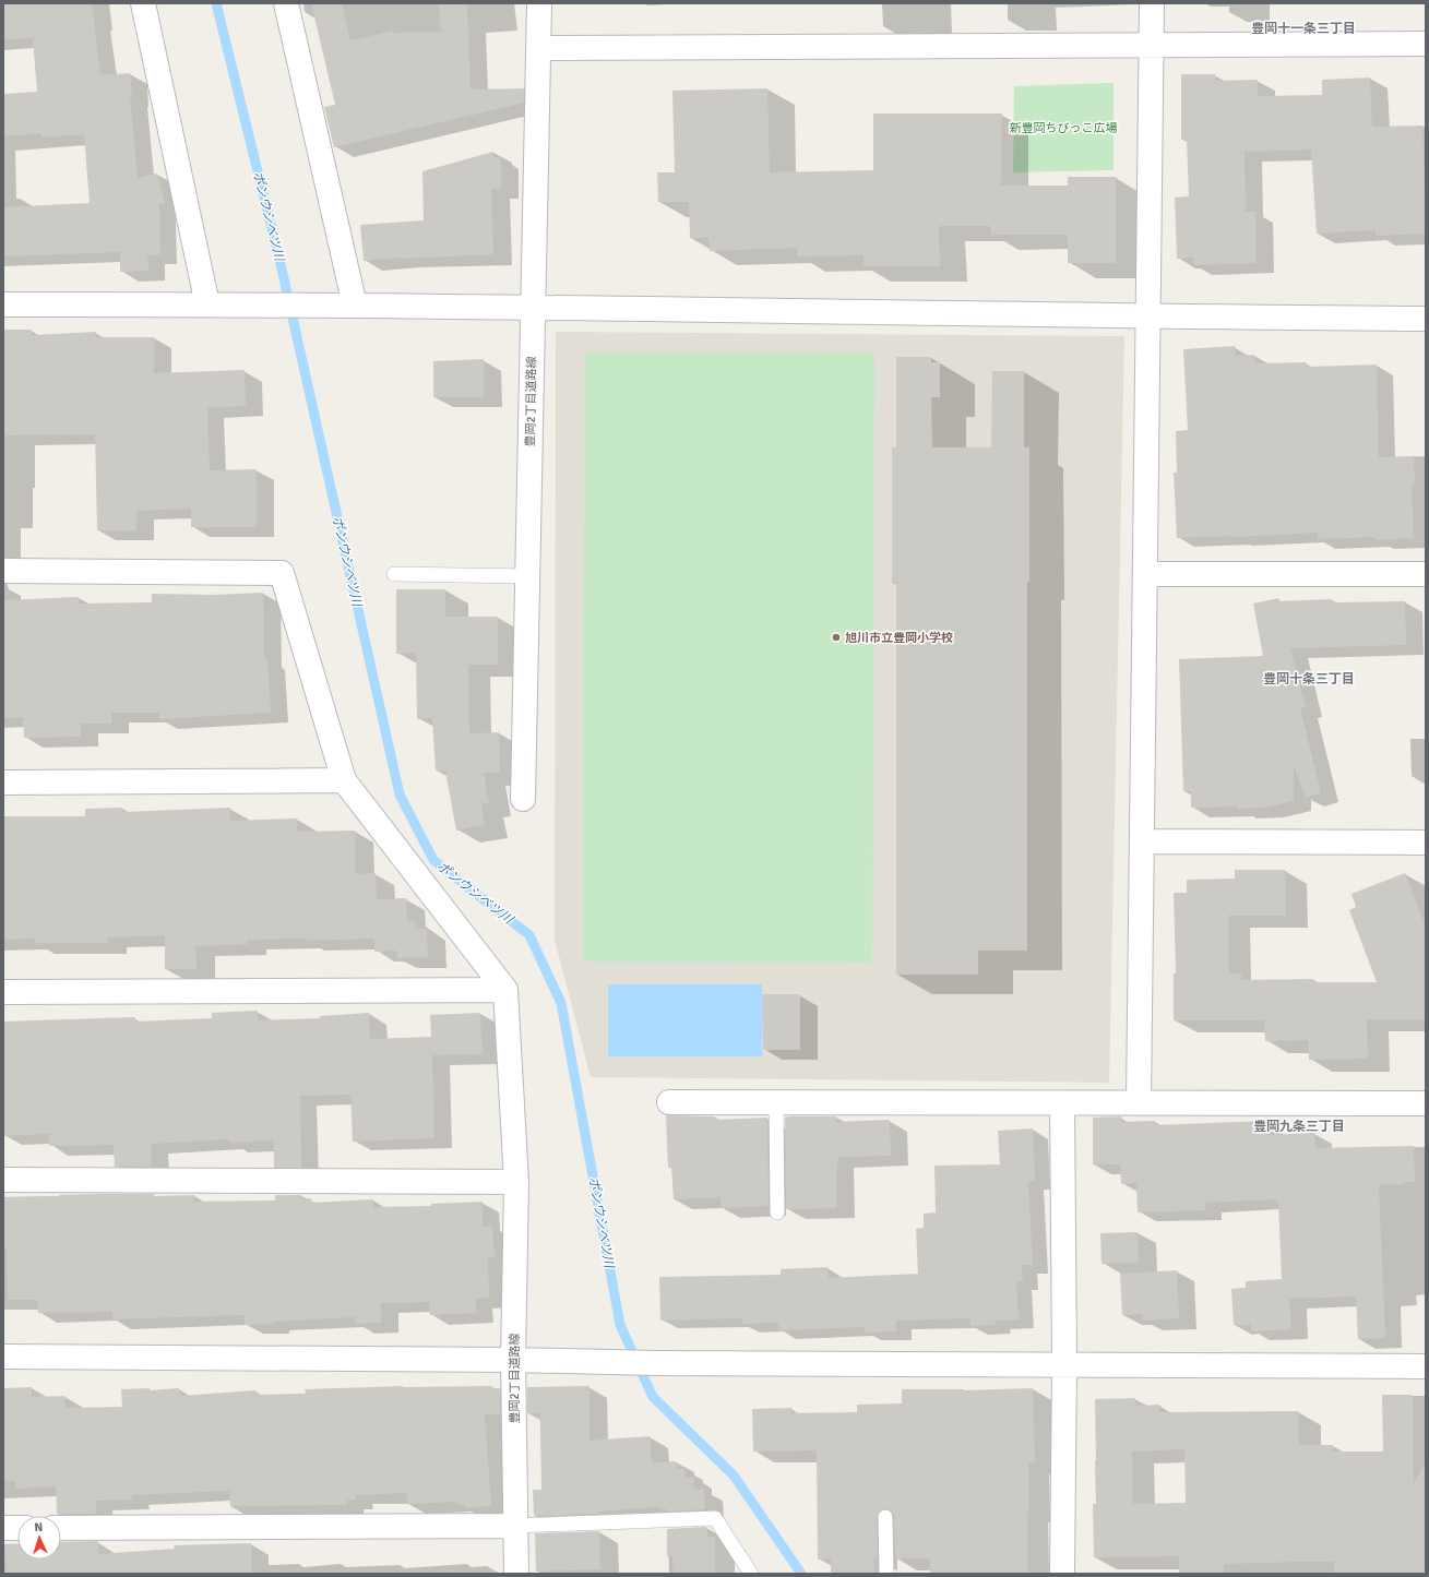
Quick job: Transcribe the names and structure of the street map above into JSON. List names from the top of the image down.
{
  "streets": {
    "street": ["豊岡2丁目道路線"]
  },
  "districts": ["豊岡十一条三丁目", "豊岡十条三丁目", "豊岡九条三丁目"],
  "water": ["ポンウシベツ川"],
  "parks": ["新豊岡ちびっこ広場"],
  "places": ["旭川市立豊岡小学校"],
  "north": "top"
}
